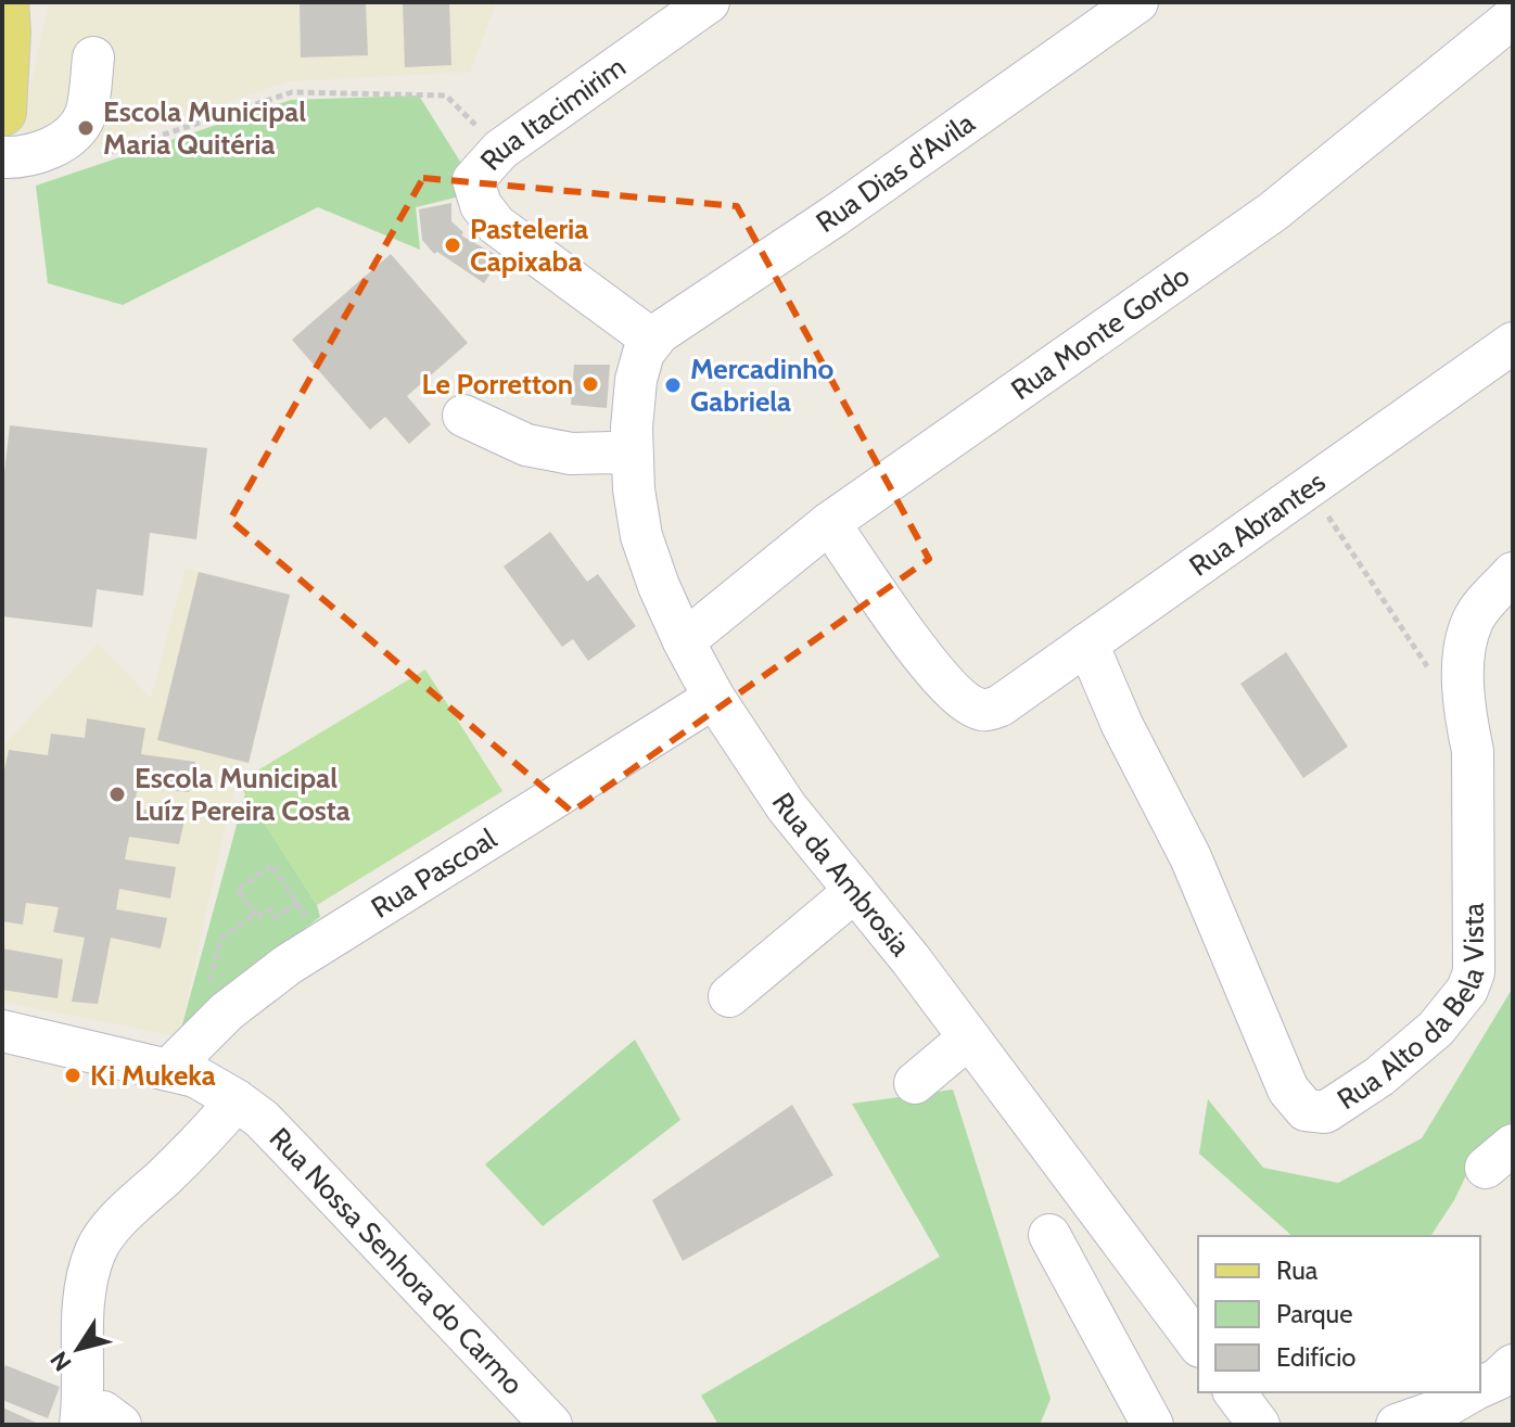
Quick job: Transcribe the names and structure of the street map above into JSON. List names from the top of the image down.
{
  "streets": {
    "street": [
      "Rua Itacimirim",
      "Rua Dias d'Avila",
      "Rua Monte Gordo",
      "Rua Abrantes",
      "Rua Pascoal",
      "Rua da Ambrosia",
      "Rua Alto da Bela Vista",
      "Rua Nossa Senhora do Carmo"
    ]
  },
  "crossings": [
    ["Rua Itacimirim", "Rua Dias d'Avila"],
    ["Rua Itacimirim", "Rua da Ambrosia"],
    ["Rua Dias d'Avila", "Rua da Ambrosia"],
    ["Rua Monte Gordo", "Rua Abrantes"],
    ["Rua Monte Gordo", "Rua da Ambrosia"],
    ["Rua Abrantes", "Rua Alto da Bela Vista"],
    ["Rua Pascoal", "Rua da Ambrosia"],
    ["Rua Pascoal", "Rua Nossa Senhora do Carmo"]
  ],
  "places": [
    "Escola Municipal Maria Quitéria",
    "Pasteleria Capixaba",
    "Le Porretton",
    "Mercadinho Gabriela",
    "Escola Municipal Luíz Pereira Costa",
    "Ki Mukeka"
  ],
  "legend": ["Rua", "Parque", "Edifício"],
  "north": "bottom left"
}
